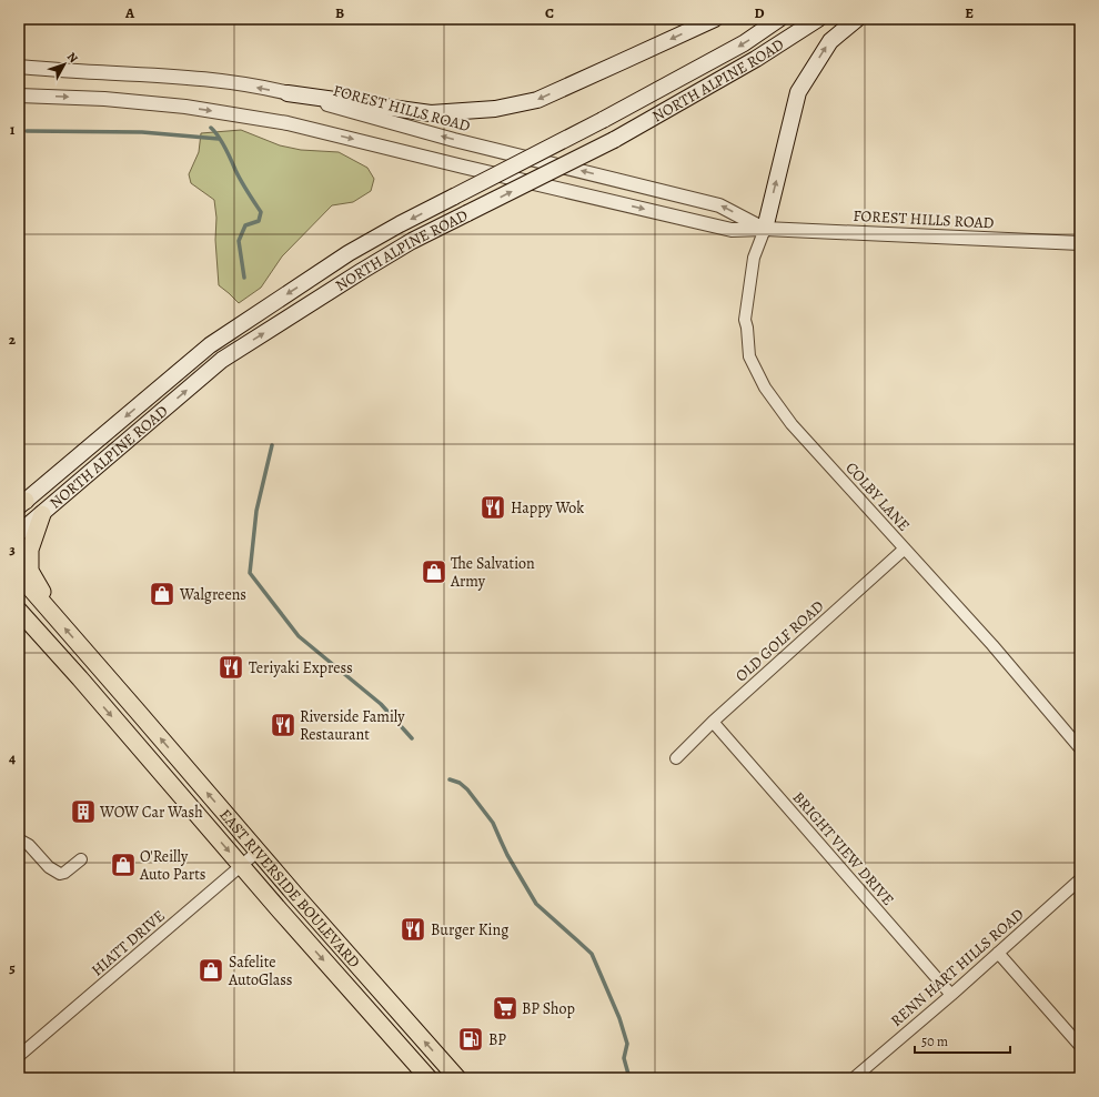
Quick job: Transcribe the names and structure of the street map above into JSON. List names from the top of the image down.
{
  "streets": {
    "main road": ["NORTH ALPINE ROAD", "EAST RIVERSIDE BOULEVARD"],
    "street": [
      "FOREST HILLS ROAD",
      "COLBY LANE",
      "OLD GOLF ROAD",
      "BRIGHT VIEW DRIVE",
      "HIATT DRIVE",
      "RENN HART HILLS ROAD"
    ]
  },
  "crossings": [
    ["FOREST HILLS ROAD", "COLBY LANE"],
    ["COLBY LANE", "OLD GOLF ROAD"],
    ["OLD GOLF ROAD", "BRIGHT VIEW DRIVE"],
    ["BRIGHT VIEW DRIVE", "RENN HART HILLS ROAD"],
    ["EAST RIVERSIDE BOULEVARD", "HIATT DRIVE"]
  ],
  "places": {
    "restaurant": [
      "Happy Wok",
      "Teriyaki Express",
      "Riverside Family Restaurant",
      "Burger King"
    ],
    "shop": [
      "The Salvation Army",
      "Walgreens",
      "O'Reilly Auto Parts",
      "Safelite AutoGlass"
    ],
    "building": ["WOW Car Wash"],
    "supermarket": ["BP Shop"],
    "fuel station": ["BP"]
  },
  "scale_bar": "50 m",
  "north": "top right",
  "grid": {
    "columns": [
      "A",
      "B",
      "C",
      "D",
      "E"
    ],
    "rows": [
      "1",
      "2",
      "3",
      "4",
      "5"
    ]
  }
}
